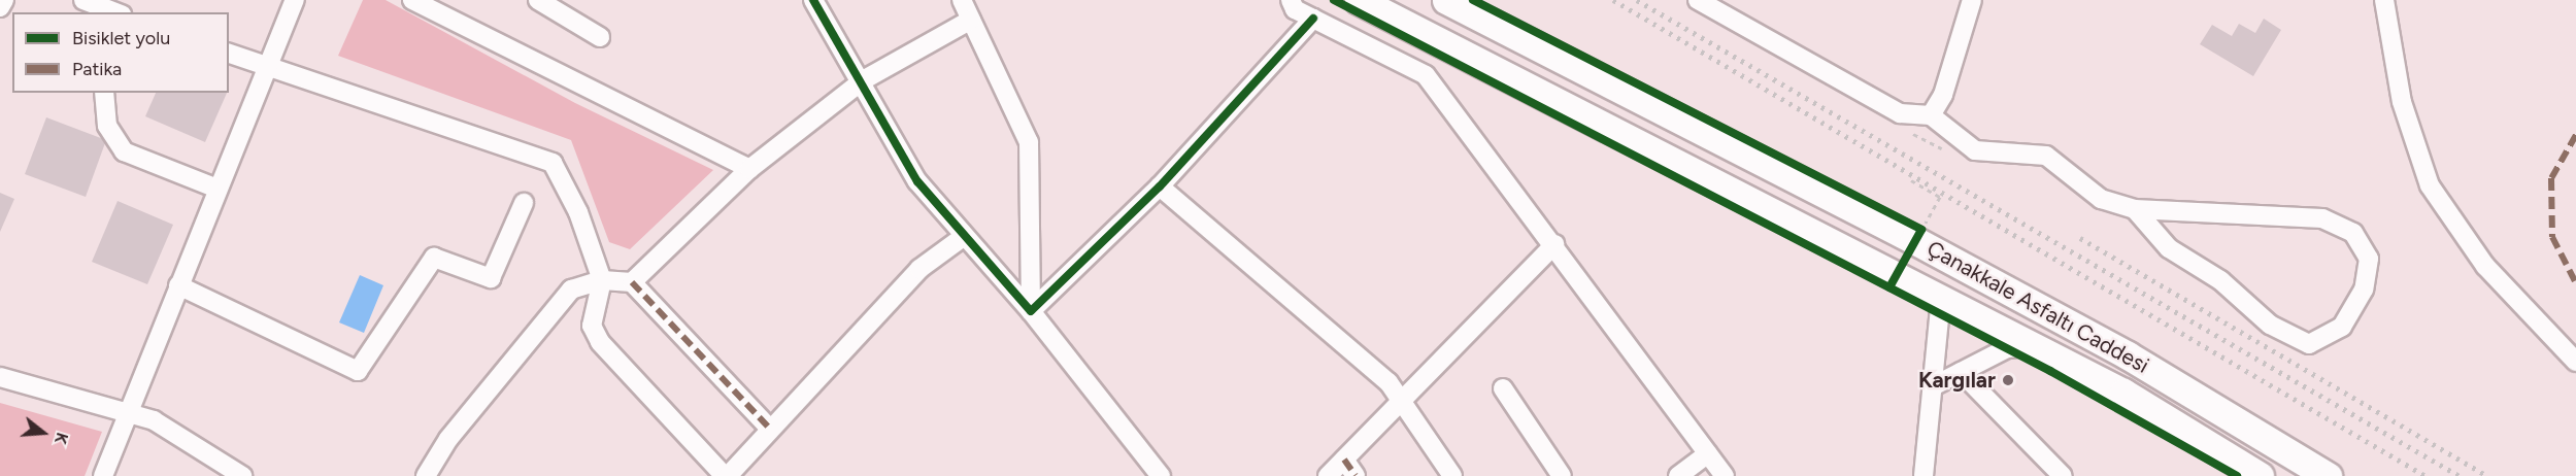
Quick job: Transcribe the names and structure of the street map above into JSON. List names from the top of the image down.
{
  "streets": {
    "highway": ["Çanakkale Asfaltı Caddesi"]
  },
  "places": ["Kargılar"],
  "legend": ["Bisiklet yolu", "Patika"],
  "north": "right"
}
